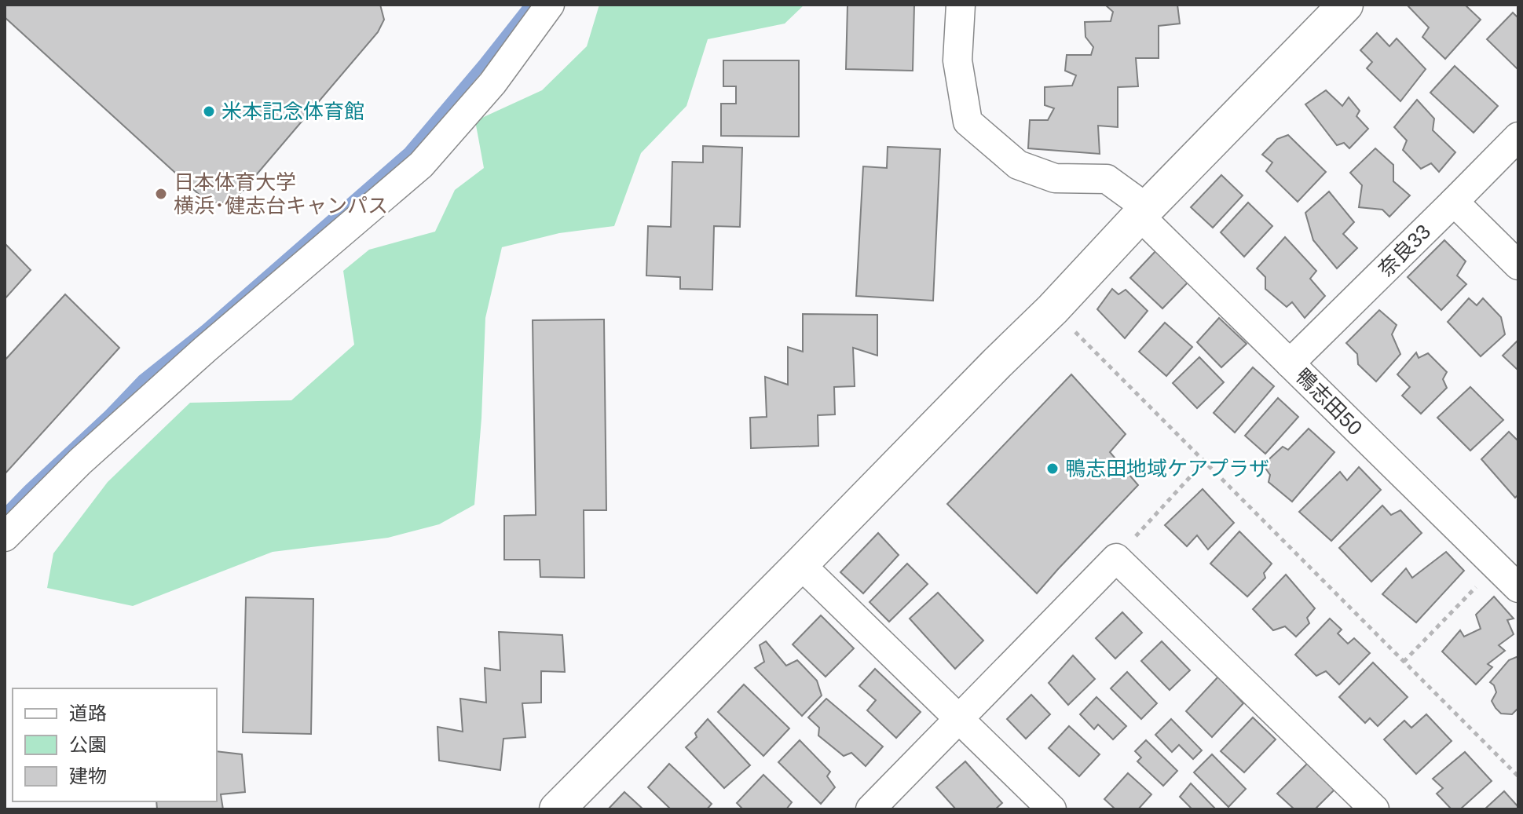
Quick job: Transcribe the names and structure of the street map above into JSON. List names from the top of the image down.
{
  "streets": {
    "street": ["奈良33", "鴨志田50"]
  },
  "crossings": [
    ["奈良33", "鴨志田50"]
  ],
  "places": ["米本記念体育館", "日本体育大学 横浜･健志台キャンパス", "鴨志田地域ケアプラザ"],
  "legend": ["道路", "公園", "建物"]
}
